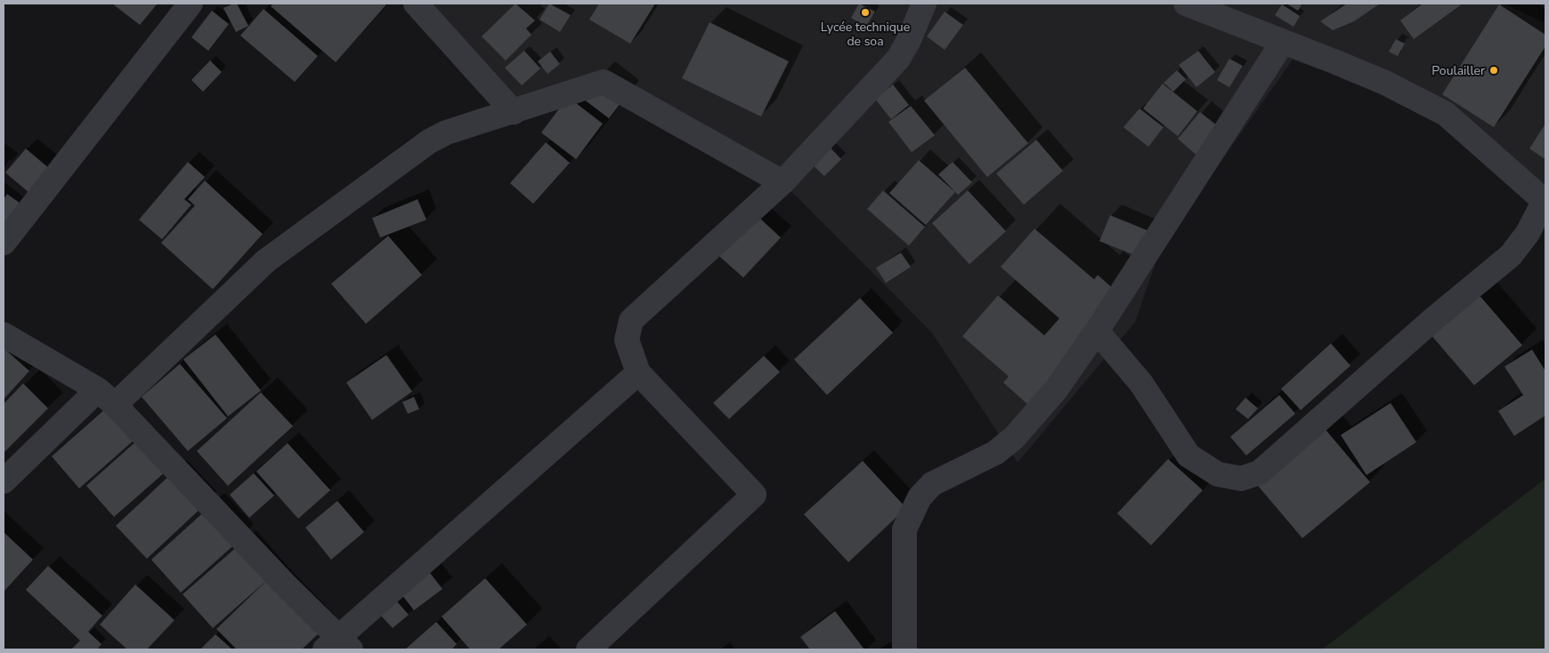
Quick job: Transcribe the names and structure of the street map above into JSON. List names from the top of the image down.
{
  "places": ["Lycée technique de soa", "Poulailler"]
}
